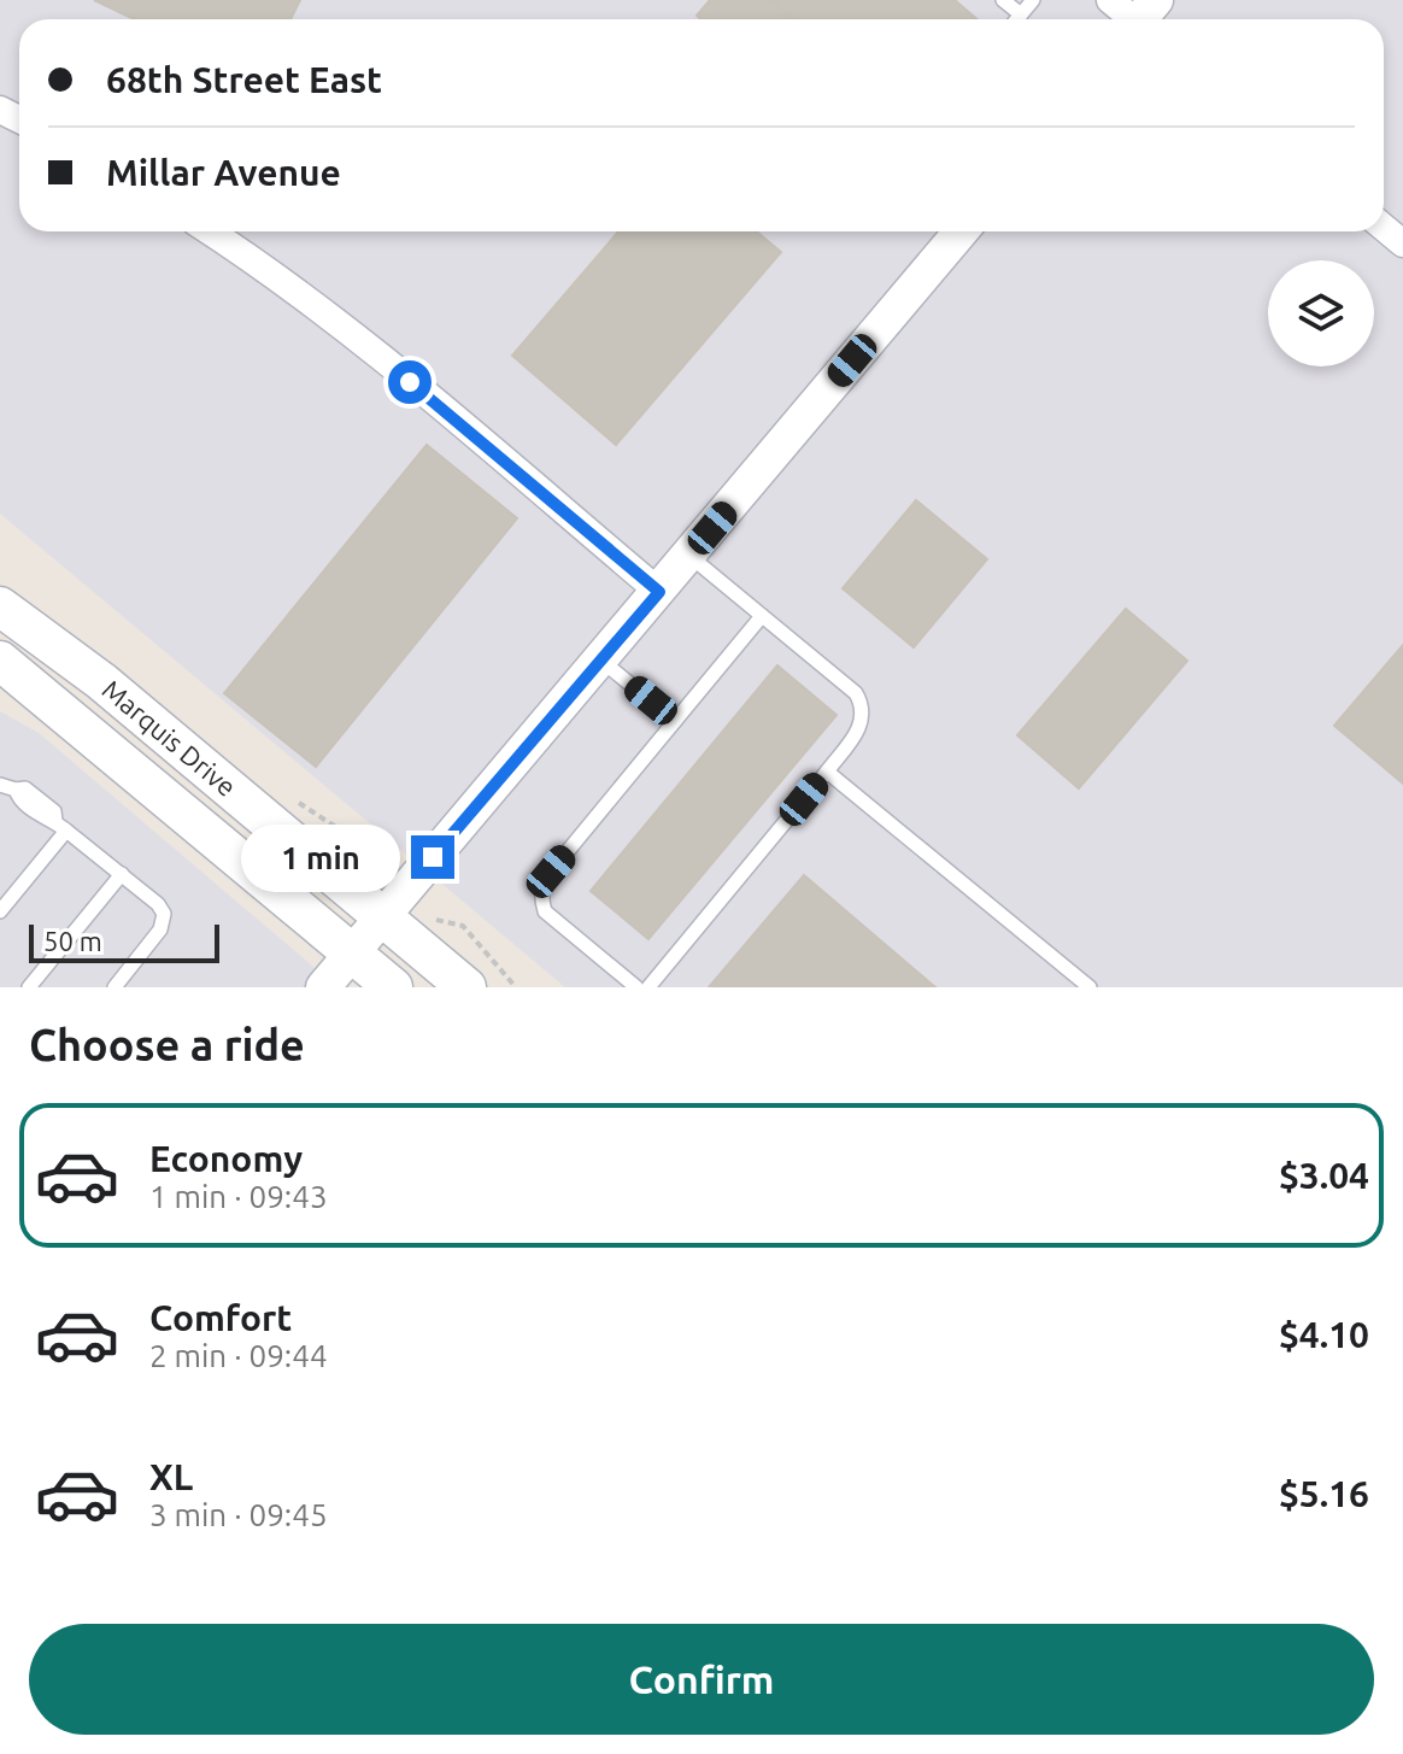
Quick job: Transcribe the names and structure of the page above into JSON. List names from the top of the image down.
{
  "streets": {
    "main road": ["Marquis Drive"]
  },
  "scale_bar": "50 m",
  "page": {
    "banner": ["68th Street East", "Millar Avenue"],
    "bubble": "1 min",
    "scale": "50 m",
    "heading": "Choose a ride",
    "list": [
      {
        "name": "Economy",
        "note": "1 min · 09:43",
        "value": "$3.04"
      },
      {
        "name": "Comfort",
        "note": "2 min · 09:44",
        "value": "$4.10"
      },
      {
        "name": "XL",
        "note": "3 min · 09:45",
        "value": "$5.16"
      }
    ],
    "buttons": "Confirm"
  }
}
